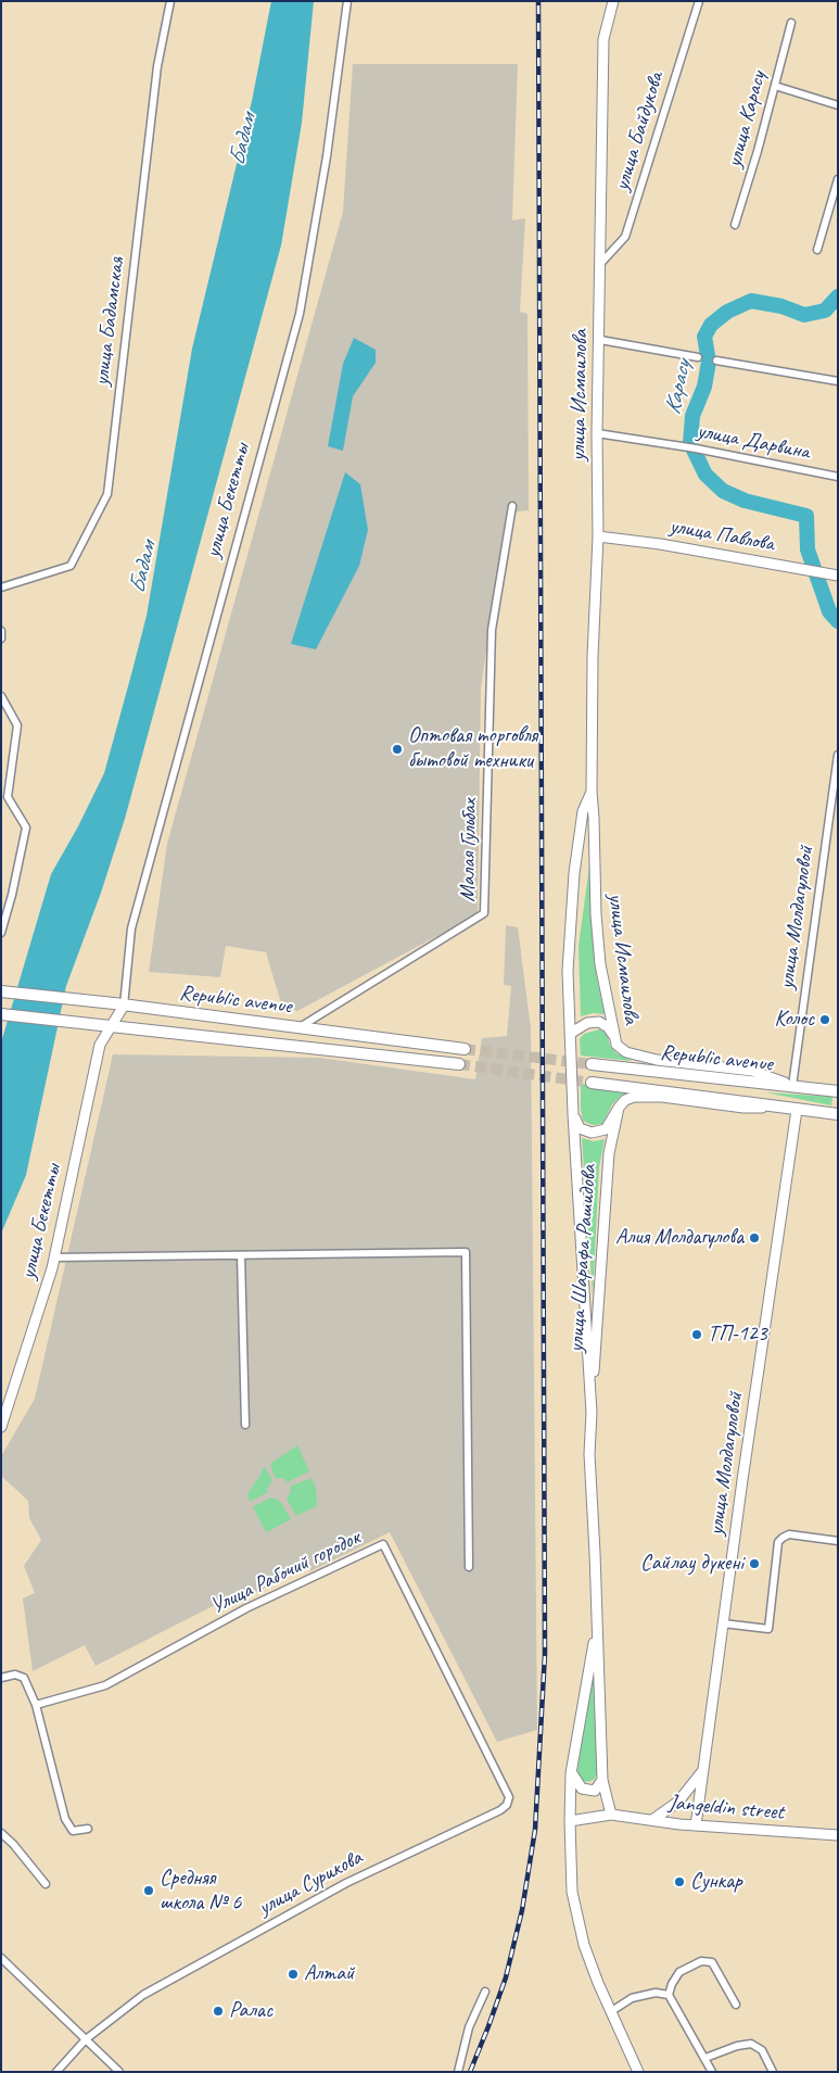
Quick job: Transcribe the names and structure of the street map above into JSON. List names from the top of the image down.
{
  "streets": {
    "main road": [
      "улица Исмаилова",
      "улица Бекетты",
      "улица Павлова",
      "улица Молдагуловой",
      "Republic avenue",
      "улица Шарафа Рашидова",
      "Jangeldin street"
    ],
    "street": [
      "улица Карасу",
      "улица Байдукова",
      "улица Бадамская",
      "улица Дарвина",
      "Малая Гульбах",
      "Улица Рабочий городок",
      "улица Сурикова"
    ]
  },
  "crossings": [
    ["улица Байдукова", "улица Исмаилова"],
    ["улица Исмаилова", "улица Дарвина"],
    ["улица Исмаилова", "улица Павлова"],
    ["улица Исмаилова", "улица Молдагуловой"],
    ["улица Исмаилова", "Republic avenue"],
    ["улица Исмаилова", "улица Шарафа Рашидова"],
    ["улица Бекетты", "Republic avenue"],
    ["Малая Гульбах", "Republic avenue"],
    ["улица Молдагуловой", "Republic avenue"],
    ["улица Молдагуловой", "Jangeldin street"],
    ["Улица Рабочий городок", "улица Сурикова"]
  ],
  "water": ["Бадам", "Карасу"],
  "places": [
    "Оптовая торговля бытовой техники",
    "Колос",
    "Алия Молдагулова",
    "ТП-123",
    "Сайлау дүкені",
    "Сункар",
    "Средняя школа № 6",
    "Алтай",
    "Ралас"
  ]
}
